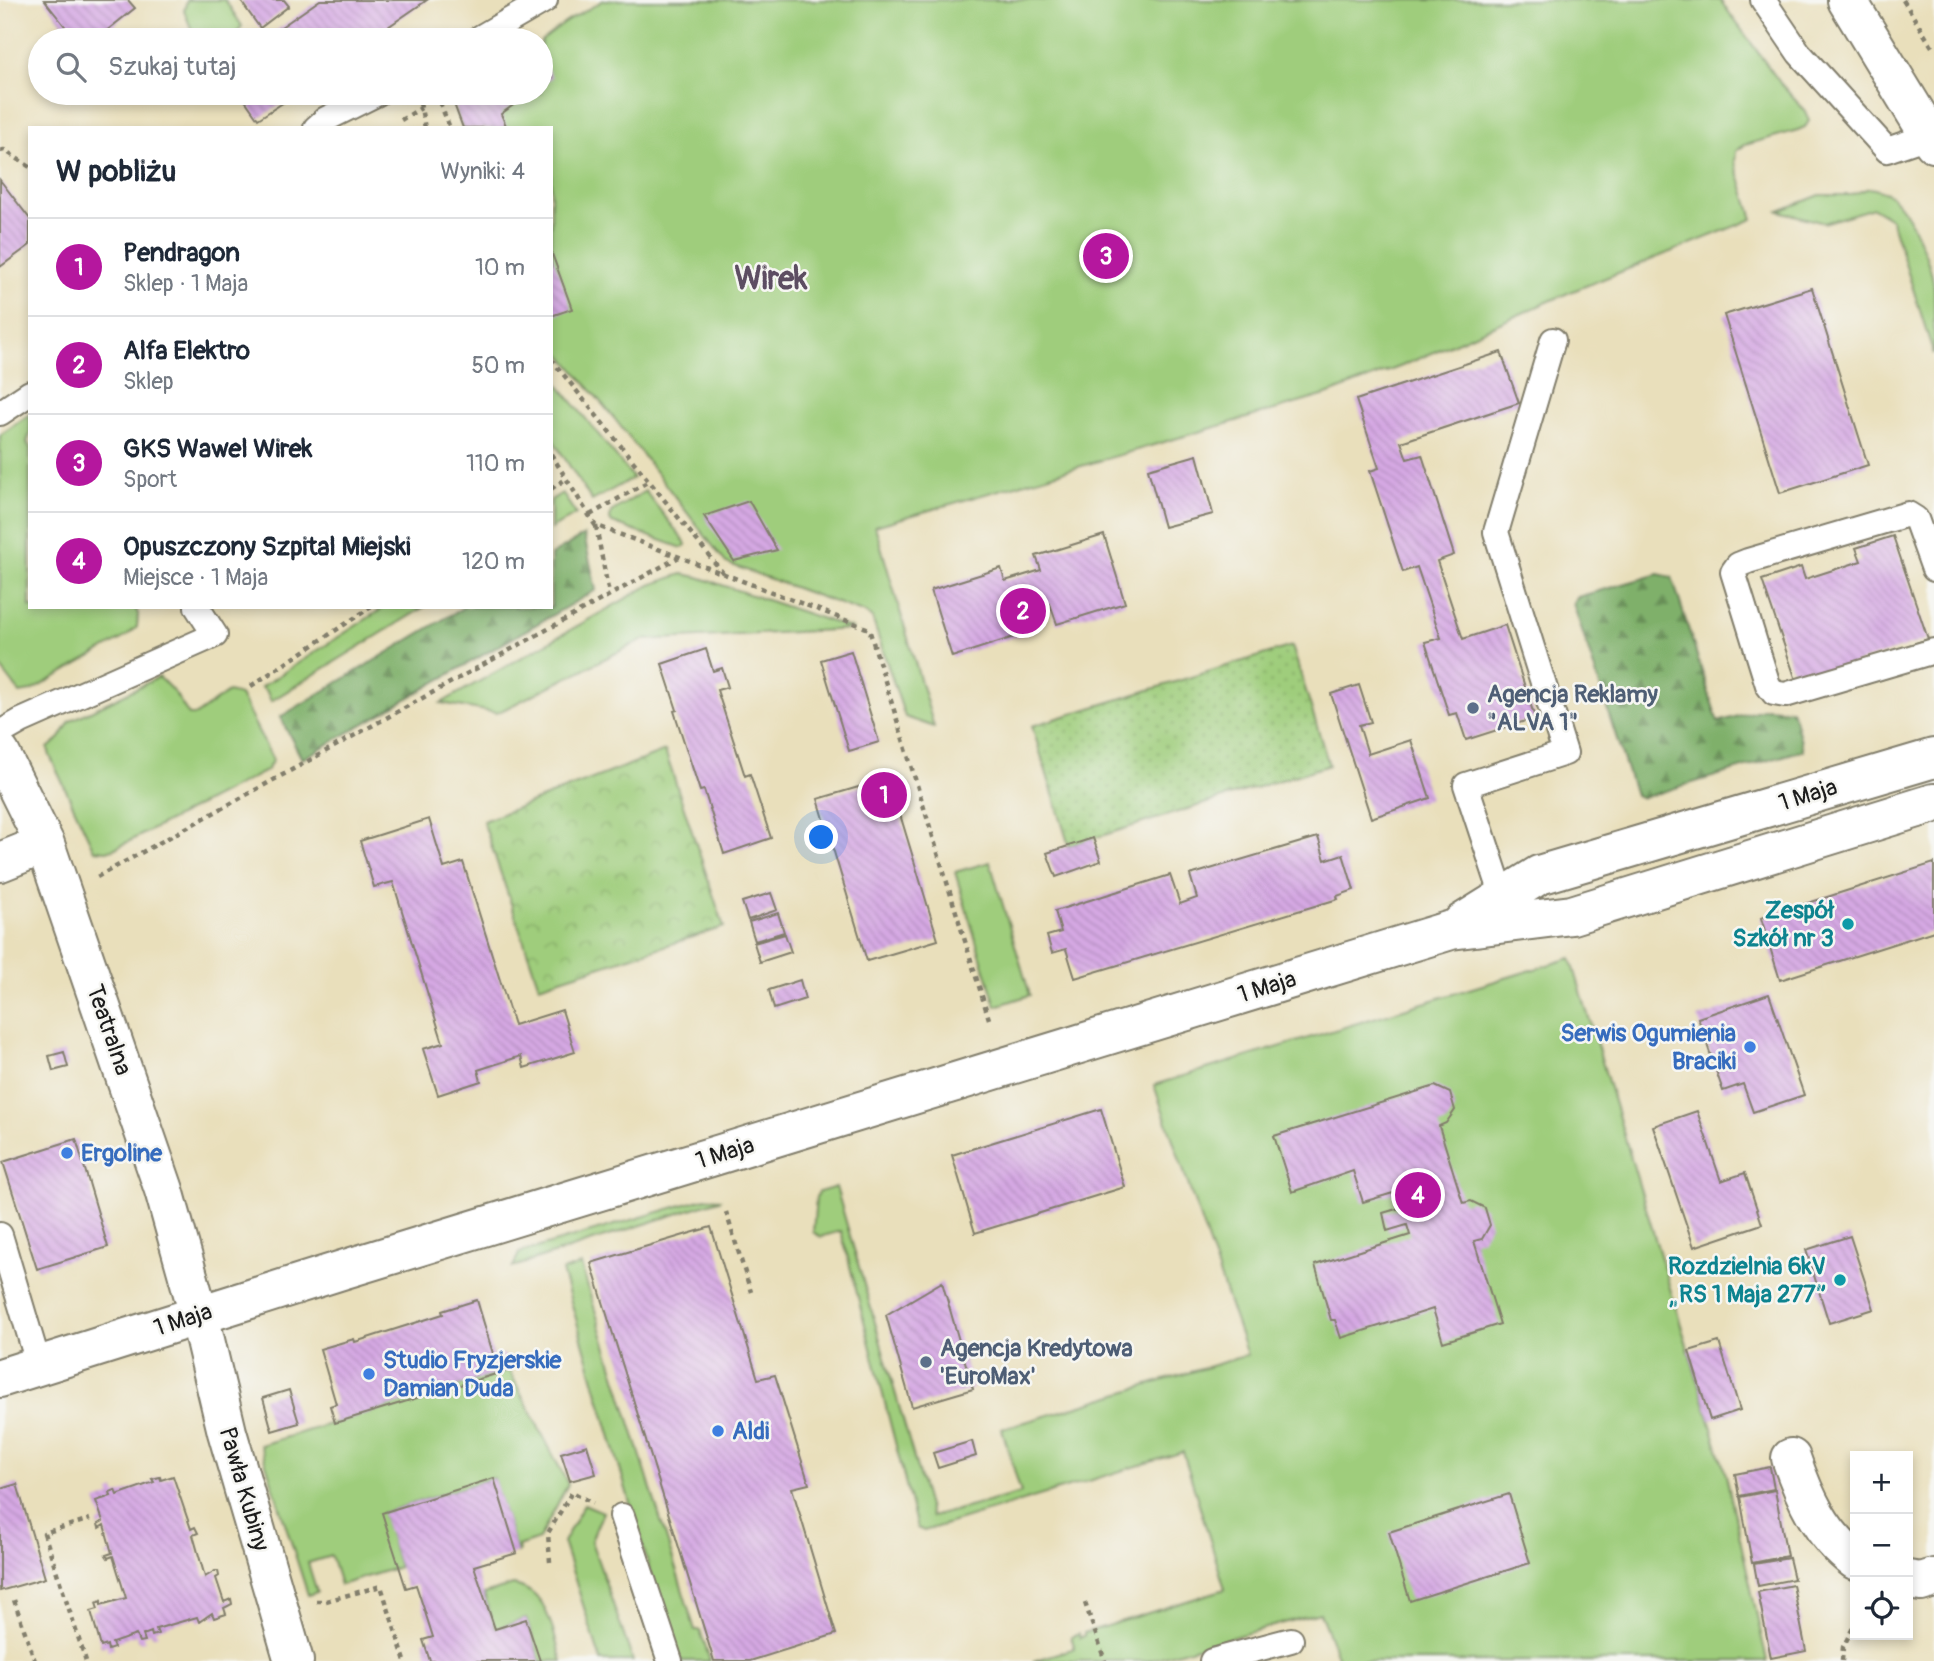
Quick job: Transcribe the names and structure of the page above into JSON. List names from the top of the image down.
{
  "streets": {
    "street": ["1 Maja", "Teatralna", "Pawła Kubiny"]
  },
  "crossings": [
    ["1 Maja", "Teatralna"],
    ["1 Maja", "Pawła Kubiny"],
    ["Teatralna", "Pawła Kubiny"]
  ],
  "districts": ["Wirek"],
  "places": [
    "Agencja Reklamy \"ALVA 1\"",
    "Zespół Szkół nr 3",
    "Serwis Ogumienia Braciki",
    "Ergoline",
    "Rozdzielnia 6kV „RS 1 Maja 277”",
    "Agencja Kredytowa 'EuroMax'",
    "Studio Fryzjerskie Damian Duda",
    "Aldi"
  ],
  "page": {
    "search": "Szukaj tutaj",
    "heading": ["W pobliżu", "Wyniki: 4"],
    "list": [
      {
        "mark": "1",
        "name": "Pendragon",
        "note": "Sklep · 1 Maja",
        "value": "10 m"
      },
      {
        "mark": "2",
        "name": "Alfa Elektro",
        "note": "Sklep",
        "value": "50 m"
      },
      {
        "mark": "3",
        "name": "GKS Wawel Wirek",
        "note": "Sport",
        "value": "110 m"
      },
      {
        "mark": "4",
        "name": "Opuszczony Szpital Miejski",
        "note": "Miejsce · 1 Maja",
        "value": "120 m"
      }
    ],
    "pins": [
      "3",
      "2",
      "1",
      "4"
    ],
    "map_buttons": ["+", "−"]
  }
}
